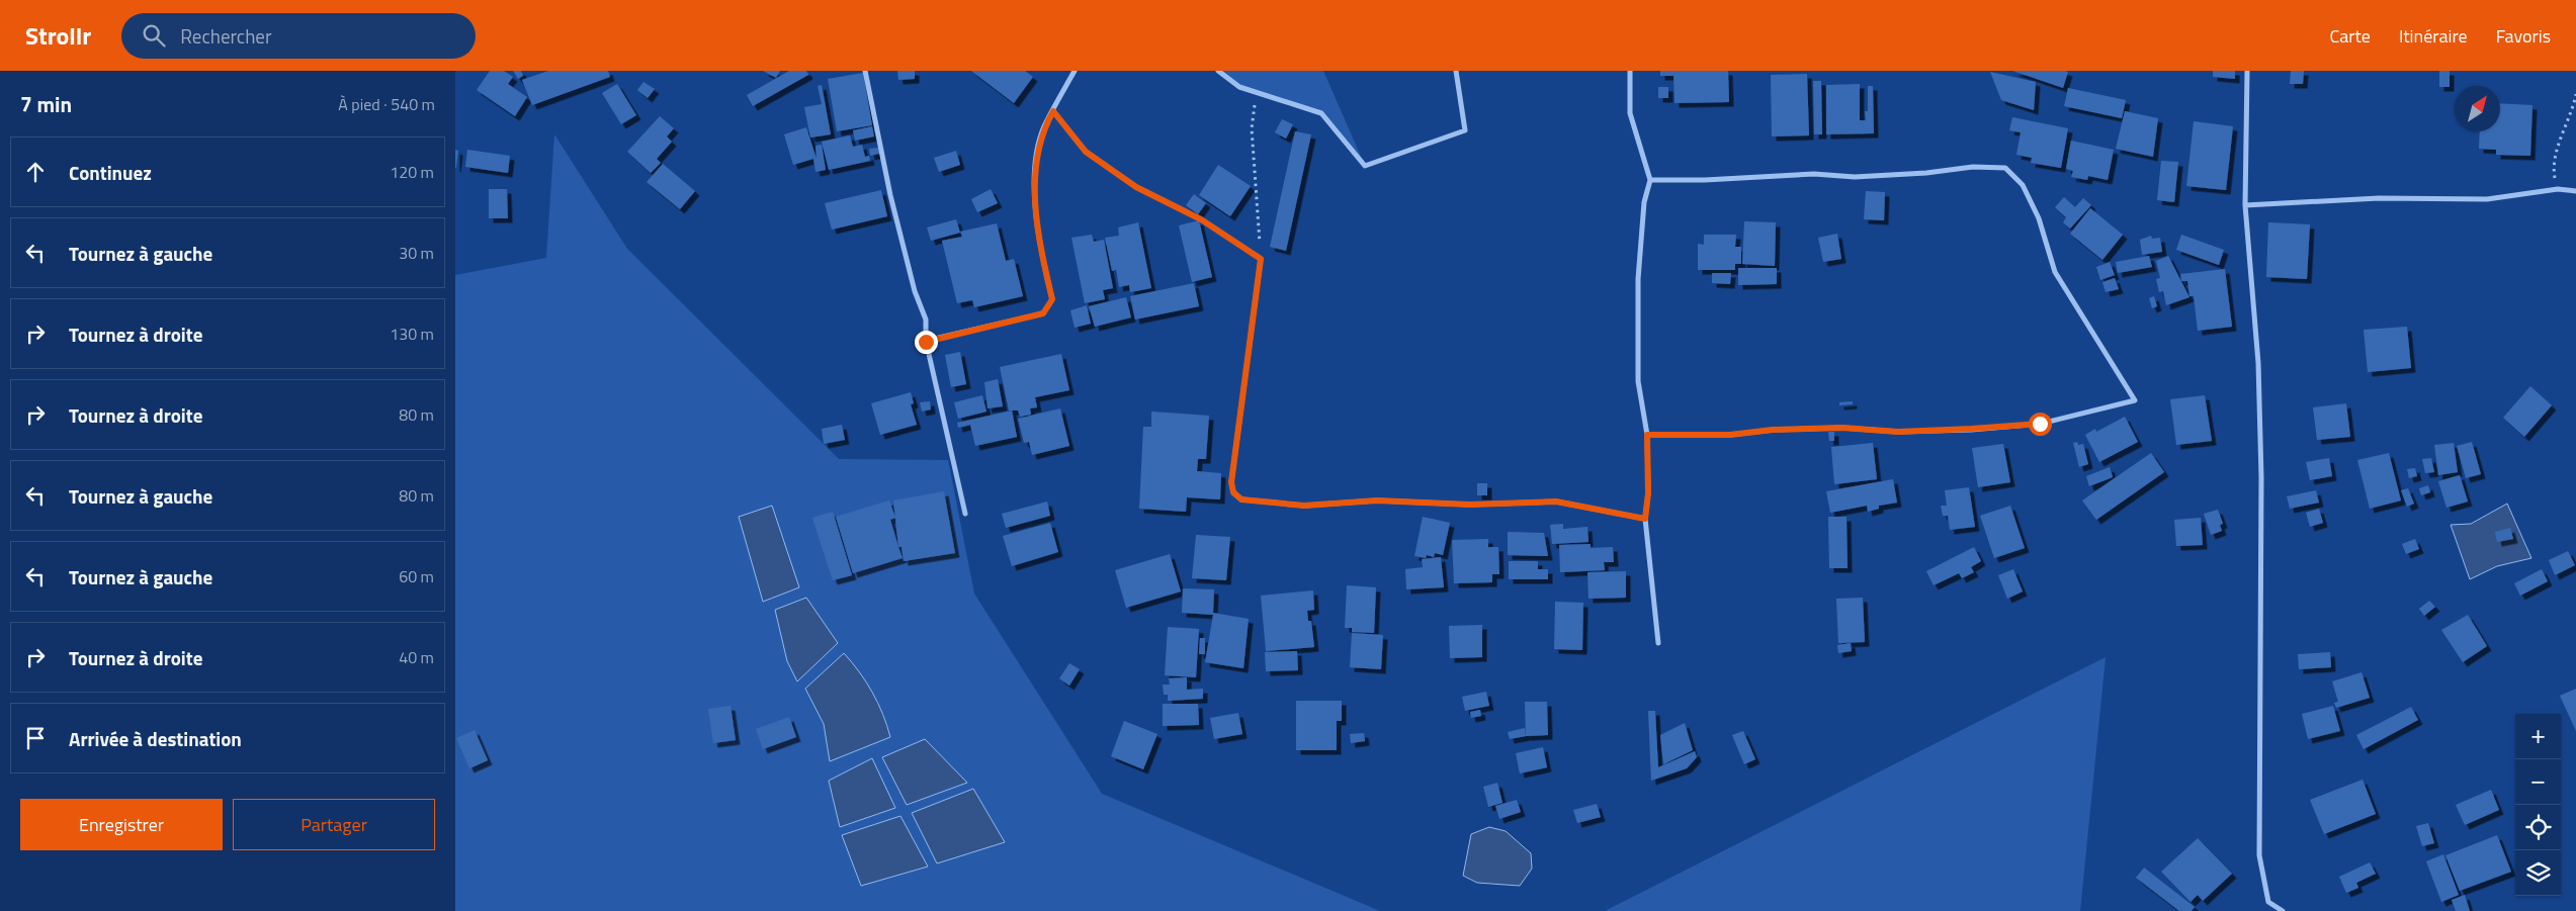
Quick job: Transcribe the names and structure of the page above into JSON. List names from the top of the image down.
{
  "north": "top right",
  "page": {
    "header": "Strollr",
    "search": "Rechercher",
    "nav": ["Carte", "Itinéraire", "Favoris"],
    "heading": ["7 min", "À pied · 540 m"],
    "list": [
      ["Continuez", "120 m"],
      ["Tournez à gauche", "30 m"],
      ["Tournez à droite", "130 m"],
      ["Tournez à droite", "80 m"],
      ["Tournez à gauche", "80 m"],
      ["Tournez à gauche", "60 m"],
      ["Tournez à droite", "40 m"],
      "Arrivée à destination"
    ],
    "map_buttons": ["+", "−"],
    "buttons": ["Enregistrer", "Partager"]
  }
}
